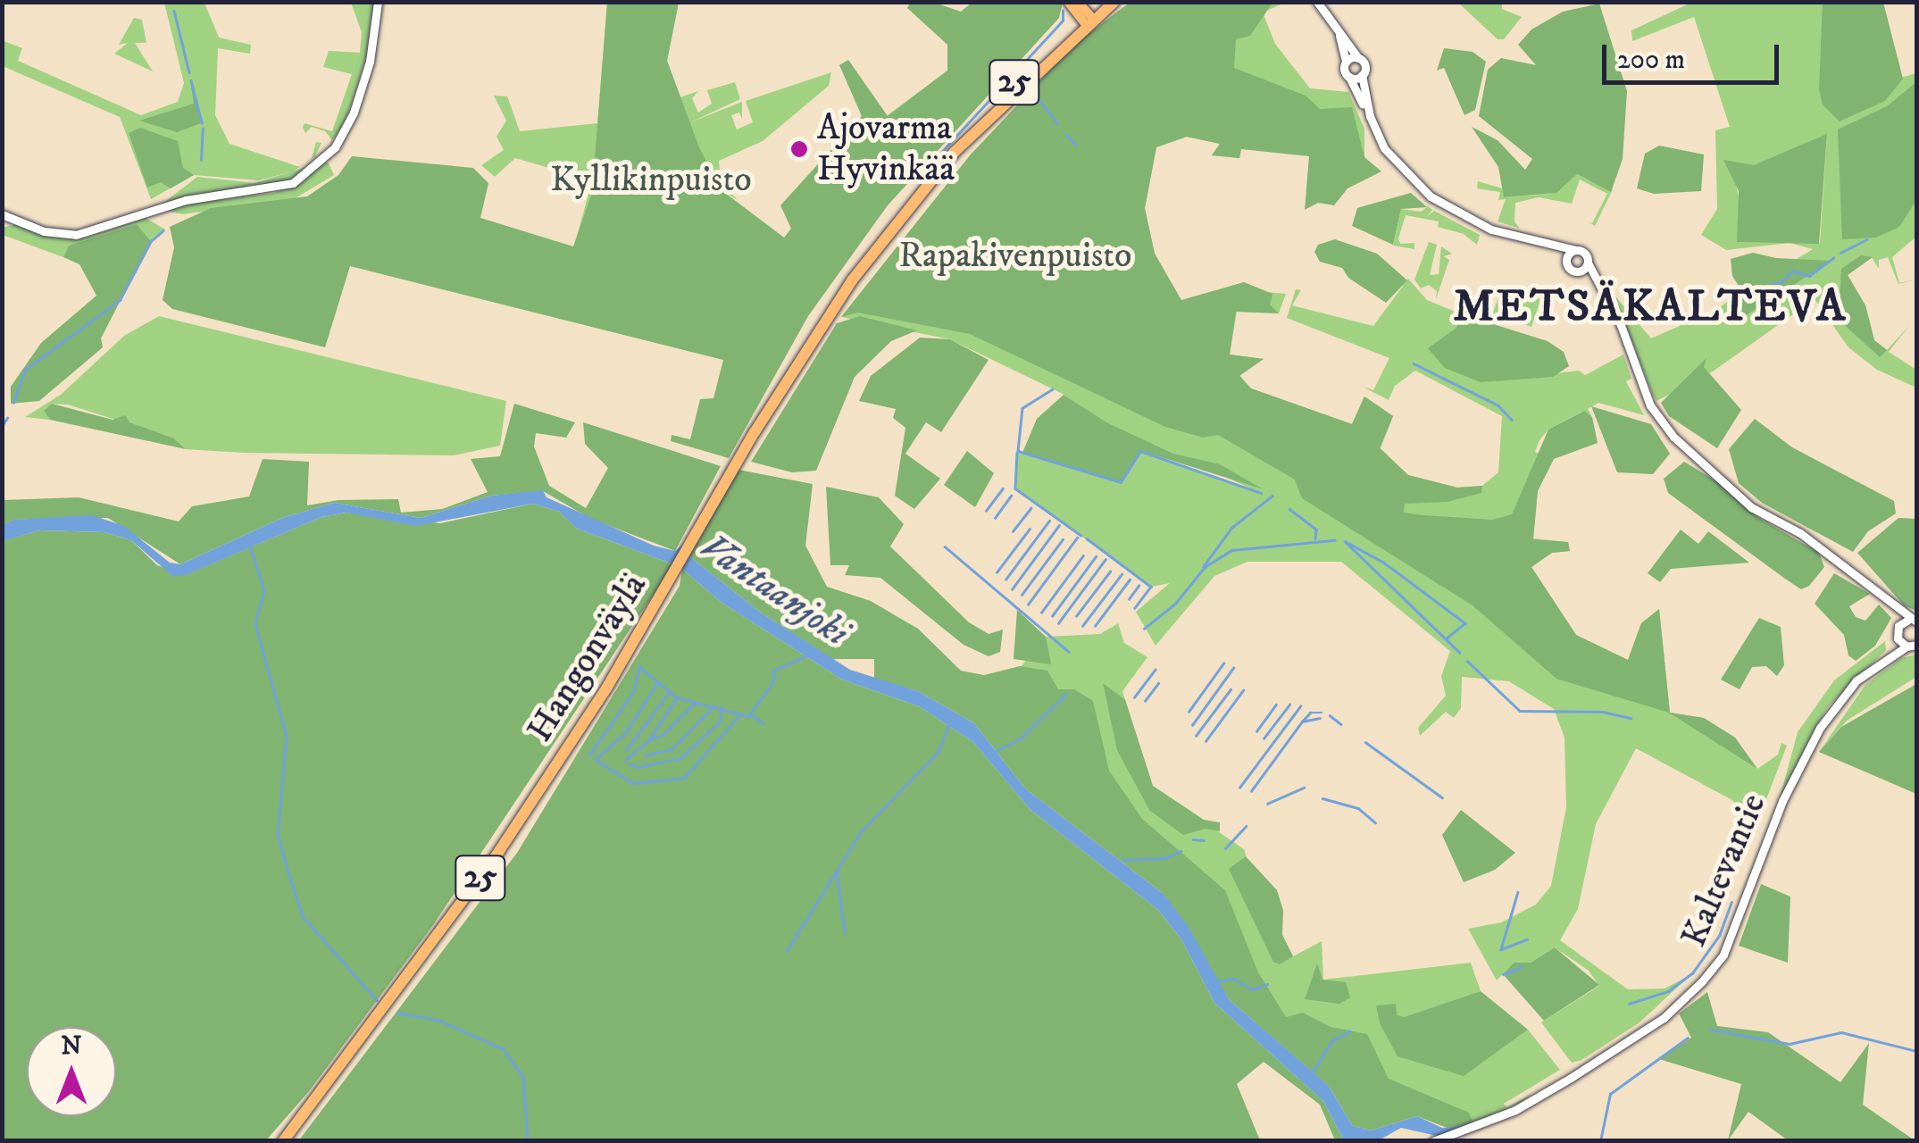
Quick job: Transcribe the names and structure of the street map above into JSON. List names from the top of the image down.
{
  "streets": {
    "highway": ["25", "Hangonväylä"],
    "street": ["Kaltevantie"]
  },
  "districts": ["METSÄKALTEVA"],
  "water": ["Vantaanjoki"],
  "parks": ["Kyllikinpuisto", "Rapakivenpuisto"],
  "places": ["Ajovarma Hyvinkää"],
  "scale_bar": "200 m",
  "north": "top"
}
